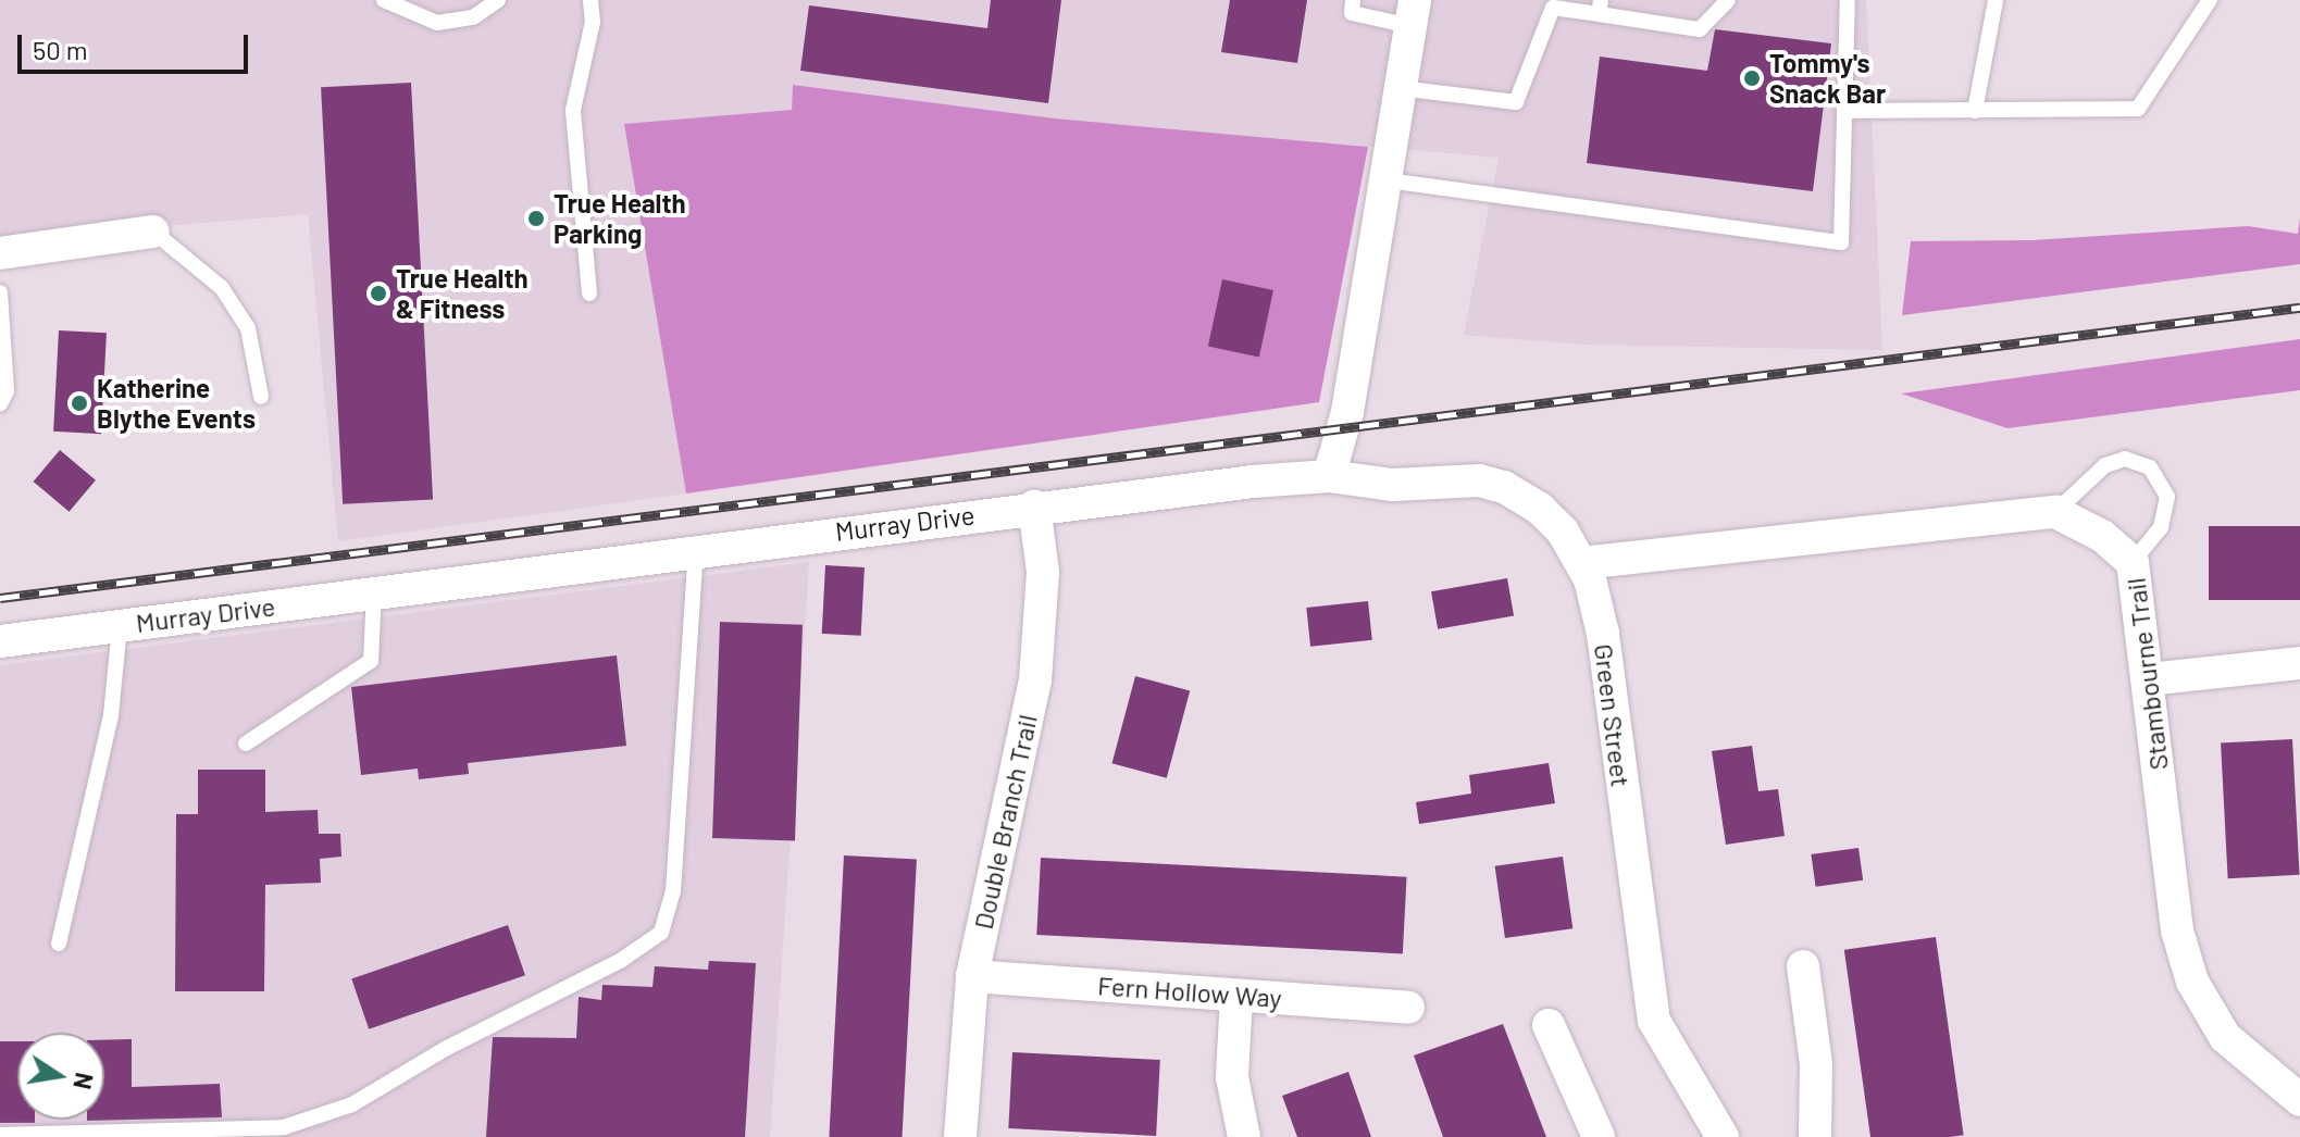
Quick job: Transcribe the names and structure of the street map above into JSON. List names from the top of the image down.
{
  "streets": {
    "street": [
      "Murray Drive",
      "Stambourne Trail",
      "Green Street",
      "Double Branch Trail",
      "Fern Hollow Way"
    ]
  },
  "crossings": [
    ["Murray Drive", "Green Street"],
    ["Murray Drive", "Double Branch Trail"],
    ["Double Branch Trail", "Fern Hollow Way"]
  ],
  "places": [
    "Tommy's Snack Bar",
    "True Health Parking",
    "True Health & Fitness",
    "Katherine Blythe Events"
  ],
  "scale_bar": "50 m",
  "north": "right"
}
